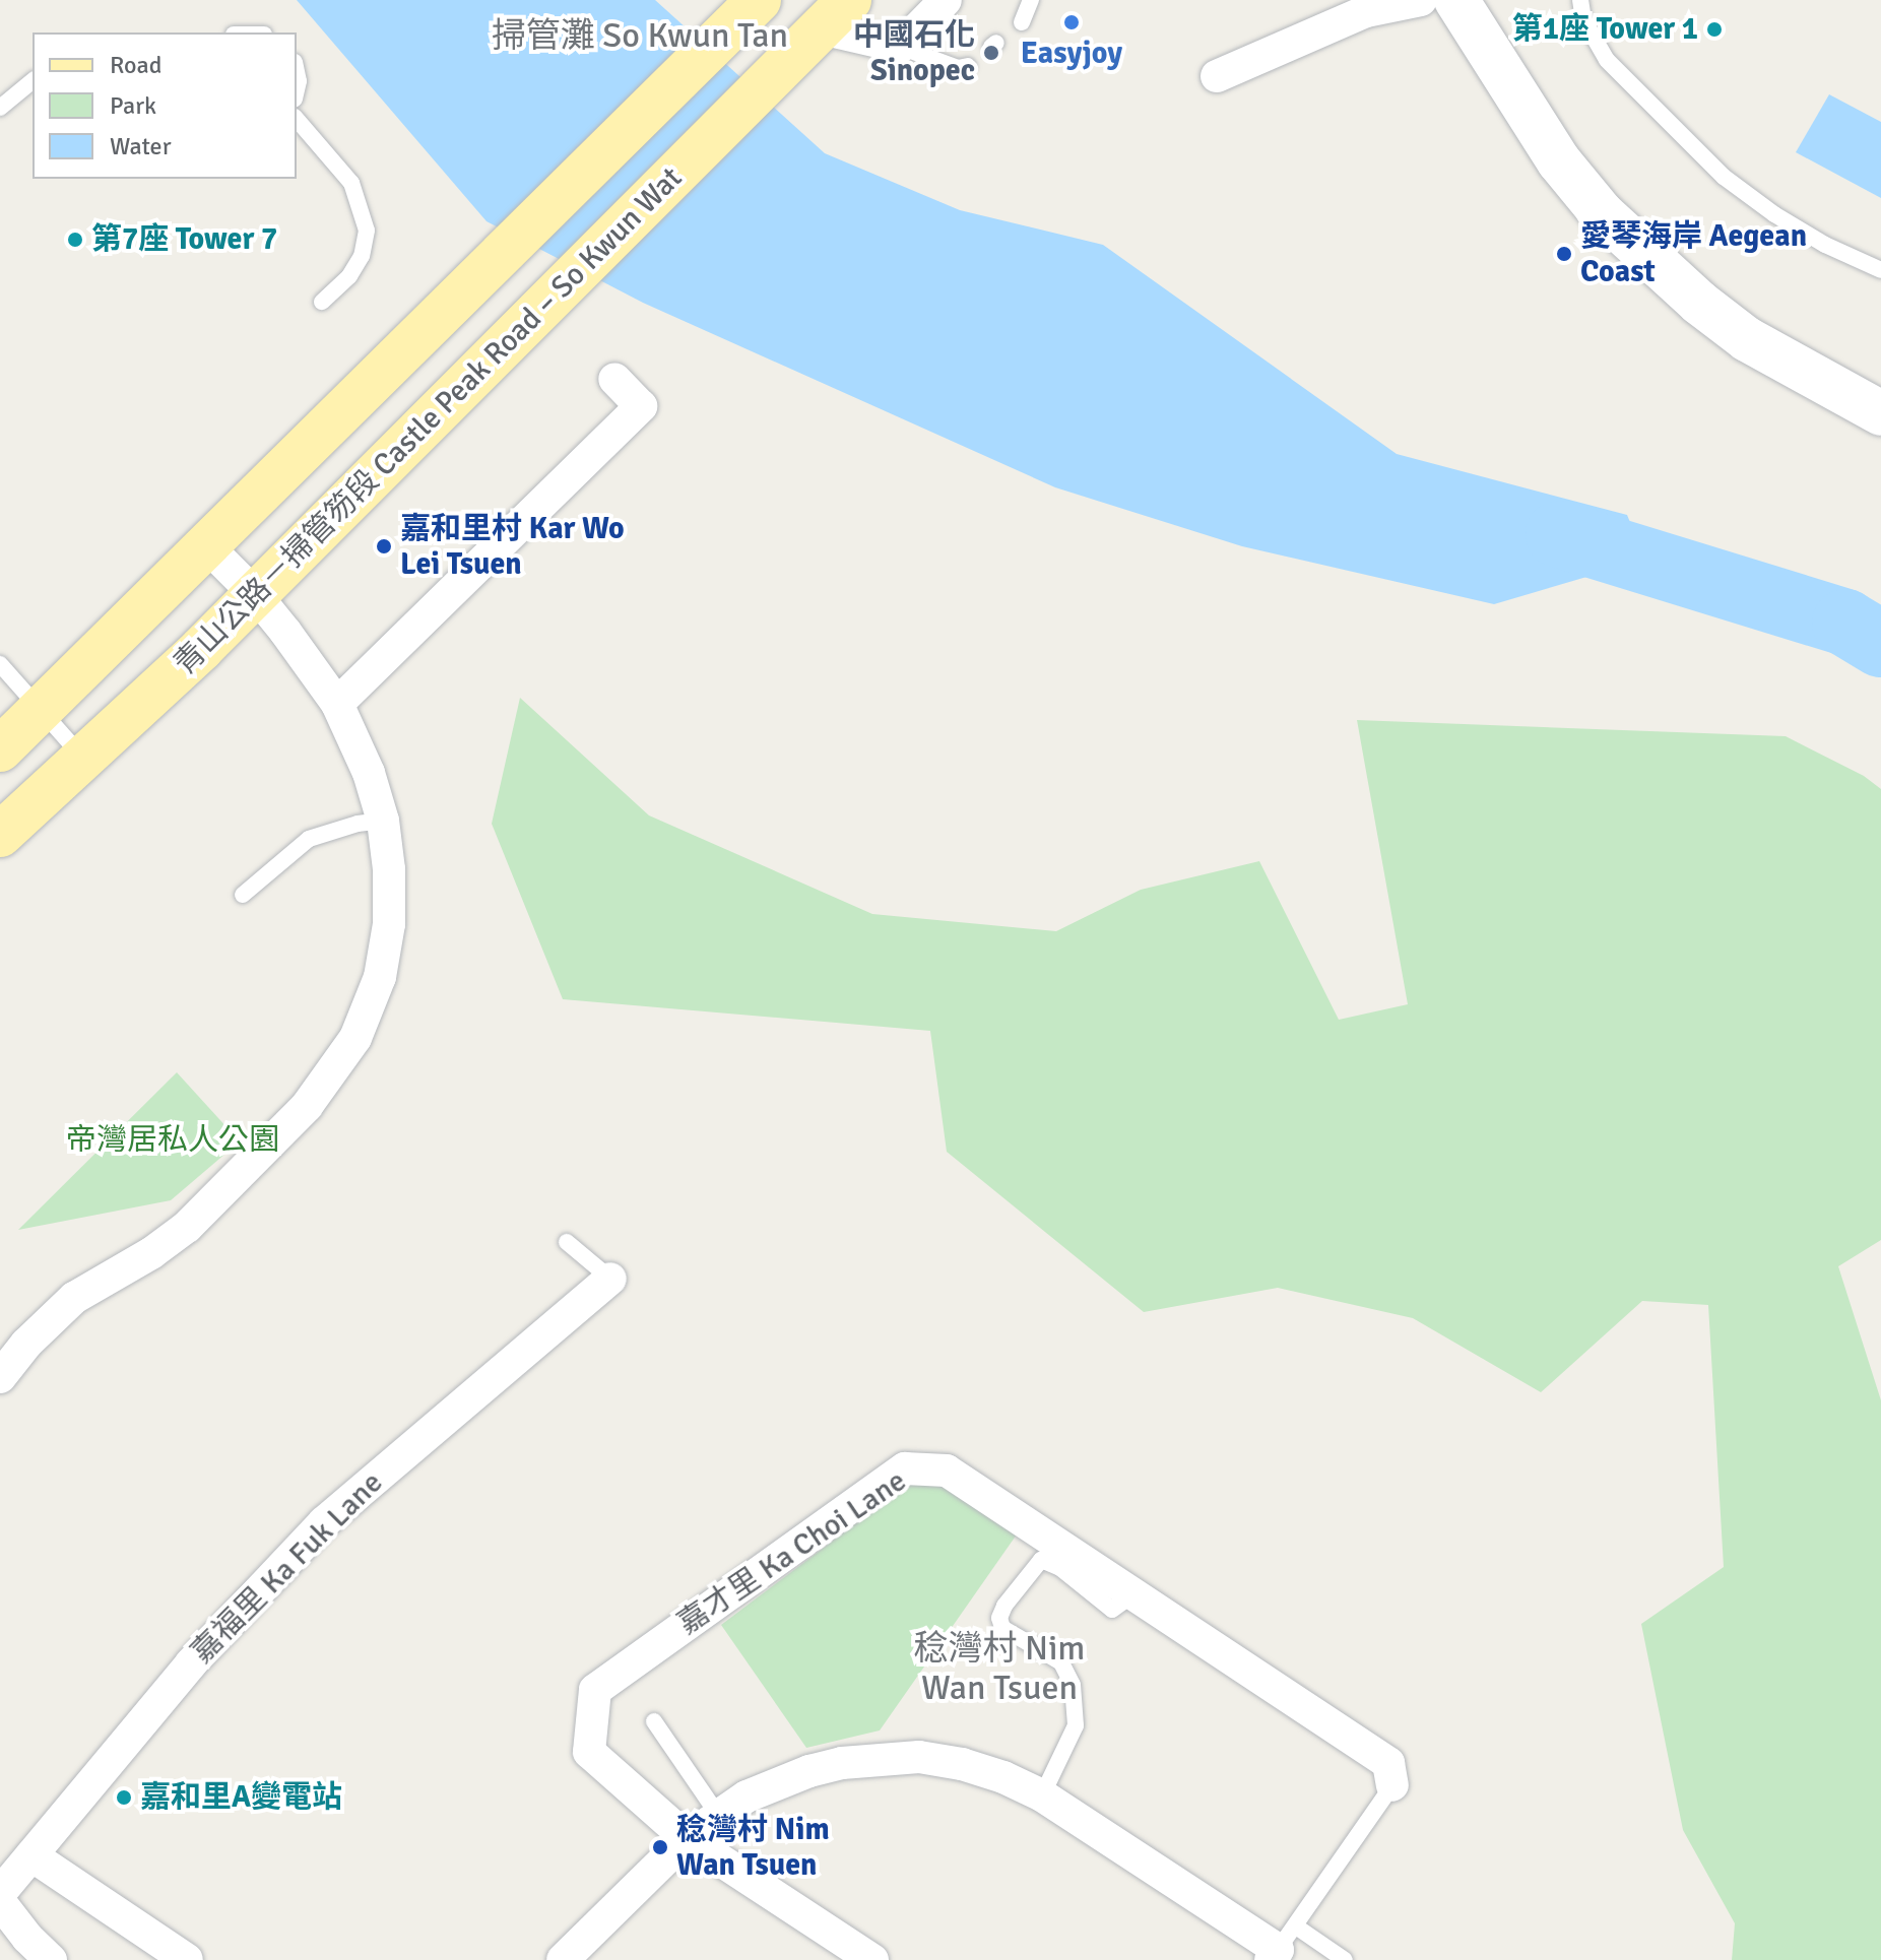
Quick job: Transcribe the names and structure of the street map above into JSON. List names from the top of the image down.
{
  "streets": {
    "main road": ["青山公路－掃管笏段 Castle Peak Road – So Kwun Wat"],
    "street": ["嘉才里 Ka Choi Lane", "嘉福里 Ka Fuk Lane"]
  },
  "districts": ["掃管灘 So Kwun Tan", "稔灣村 Nim Wan Tsuen"],
  "parks": ["帝灣居私人公園"],
  "places": [
    "Easyjoy",
    "第1座 Tower 1",
    "中國石化 Sinopec",
    "第7座 Tower 7",
    "愛琴海岸 Aegean Coast",
    "嘉和里村 Kar Wo Lei Tsuen",
    "嘉和里A變電站",
    "稔灣村 Nim Wan Tsuen"
  ],
  "legend": ["Road", "Park", "Water"]
}
